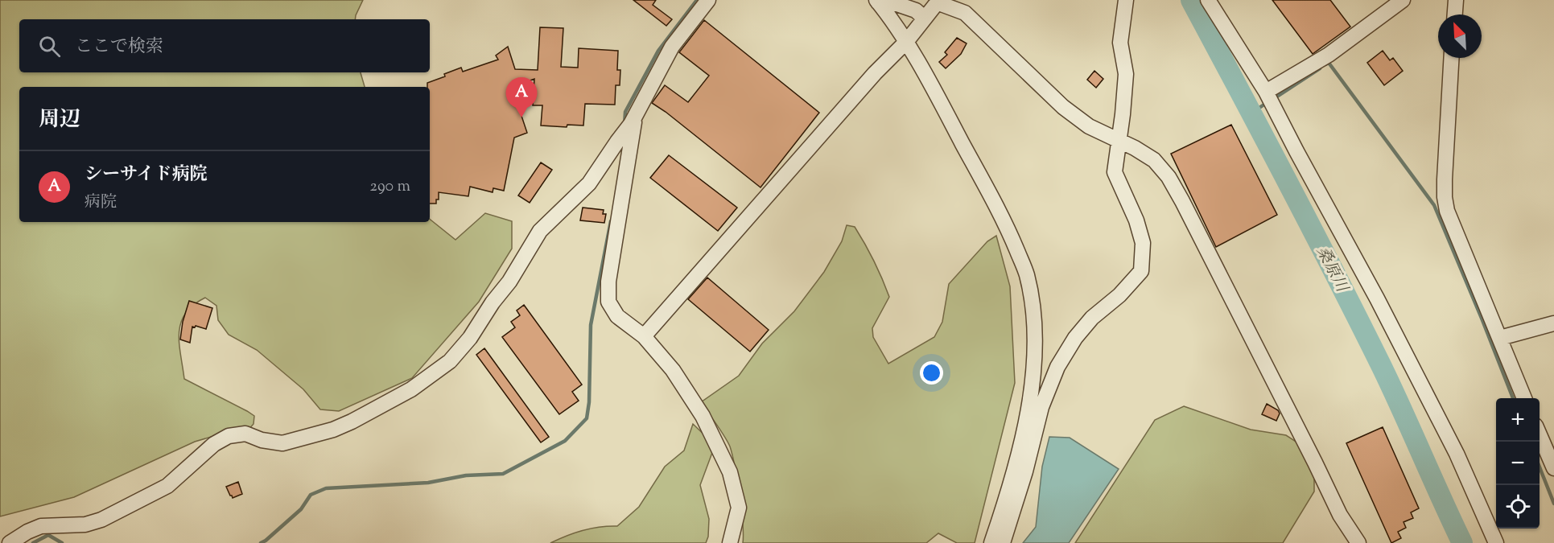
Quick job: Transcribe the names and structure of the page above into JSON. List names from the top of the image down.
{
  "water": ["桑原川"],
  "north": "top left",
  "page": {
    "search": "ここで検索",
    "pins": "A",
    "heading": "周辺",
    "list": [
      {
        "mark": "A",
        "name": "シーサイド病院",
        "note": "病院",
        "value": "290 m"
      }
    ],
    "map_buttons": ["+", "−"]
  }
}
